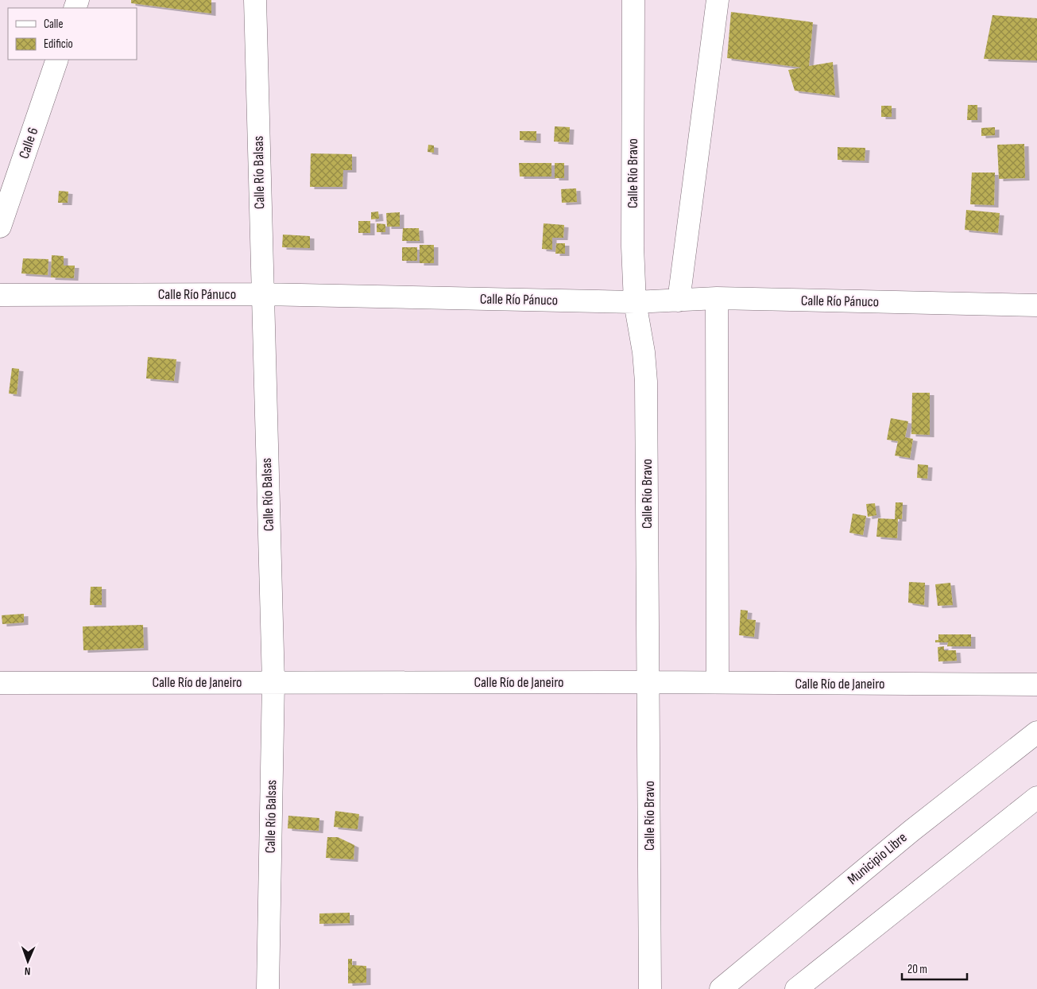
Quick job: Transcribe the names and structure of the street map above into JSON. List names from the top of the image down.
{
  "streets": {
    "street": [
      "Calle 6",
      "Calle Río Balsas",
      "Calle Río Bravo",
      "Calle Río Pánuco",
      "Calle Río de Janeiro",
      "Municipio Libre"
    ]
  },
  "crossings": [
    ["Calle Río Balsas", "Calle Río Pánuco"],
    ["Calle Río Balsas", "Calle Río de Janeiro"],
    ["Calle Río Bravo", "Calle Río Pánuco"],
    ["Calle Río Bravo", "Calle Río de Janeiro"]
  ],
  "legend": ["Calle", "Edificio"],
  "scale_bar": "20 m",
  "north": "bottom"
}
